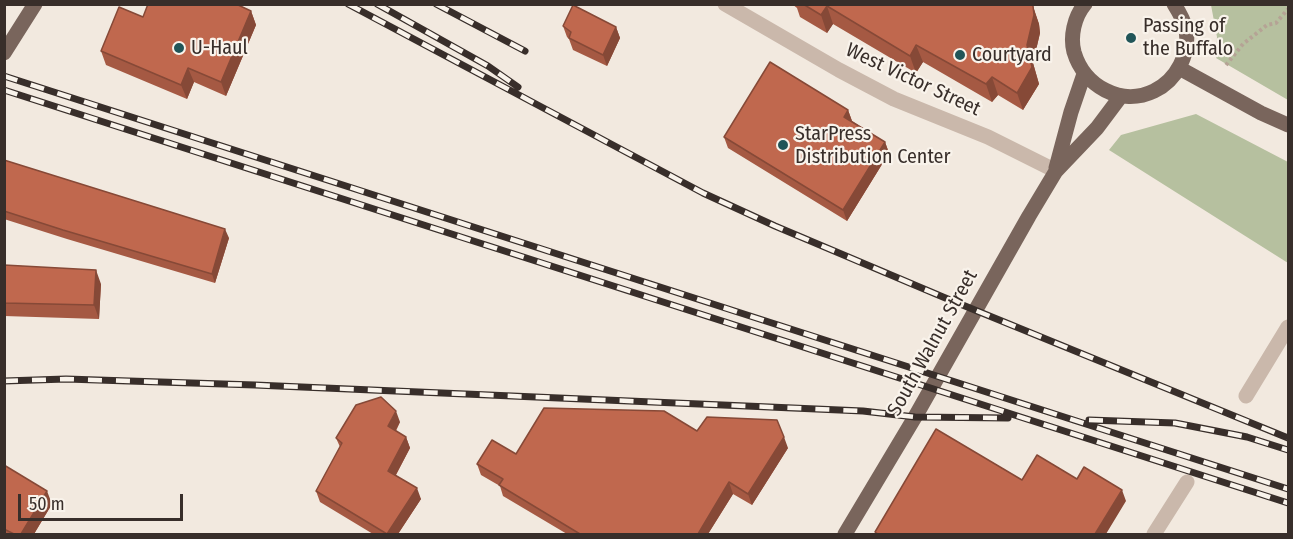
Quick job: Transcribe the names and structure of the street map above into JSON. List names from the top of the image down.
{
  "streets": {
    "main road": ["South Walnut Street"],
    "street": ["West Victor Street"]
  },
  "crossings": [
    ["West Victor Street", "South Walnut Street"]
  ],
  "places": [
    "Passing of the Buffalo",
    "U-Haul",
    "Courtyard",
    "StarPress Distribution Center"
  ],
  "scale_bar": "50 m"
}
